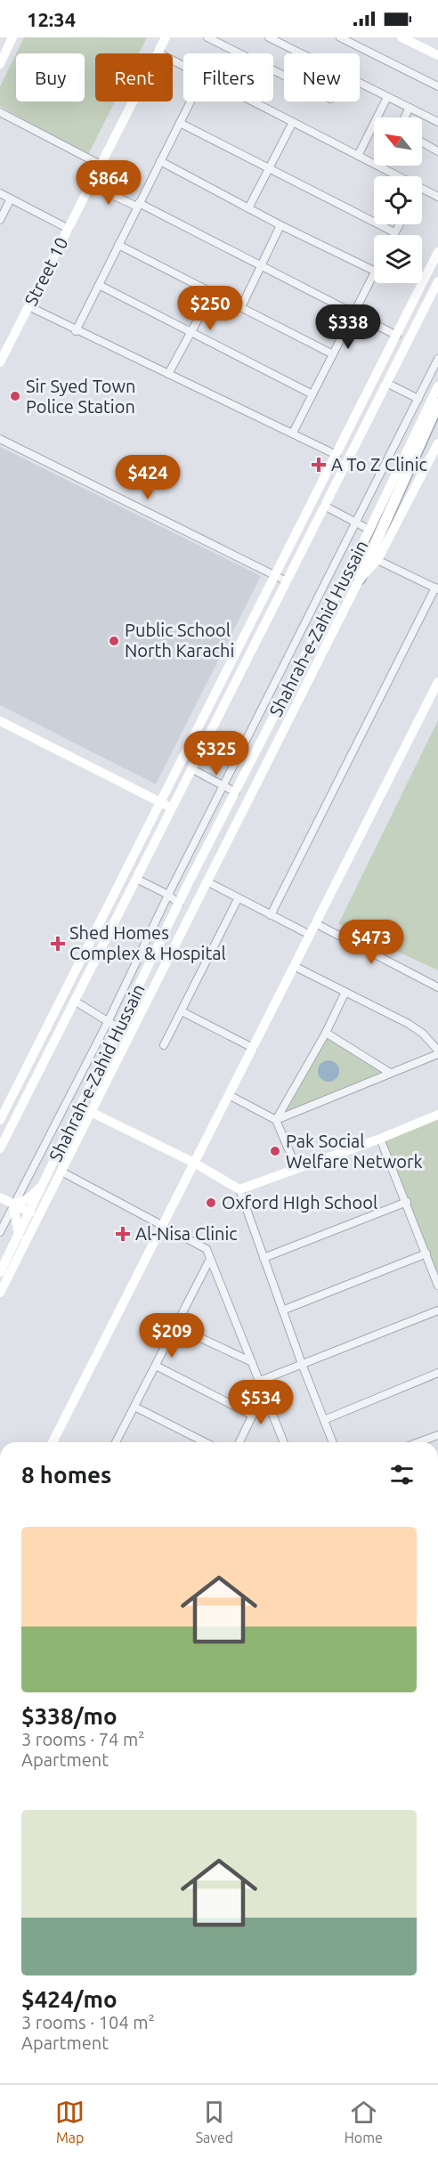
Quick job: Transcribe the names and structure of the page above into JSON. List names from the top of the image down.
{
  "streets": {
    "street": ["Street 10", "Shahrah-e-Zahid Hussain"]
  },
  "places": {
    "other": [
      "Sir Syed Town Police Station",
      "Public School North Karachi",
      "Pak Social Welfare Network",
      "Oxford HIgh School"
    ],
    "health": ["A To Z Clinic", "Shed Homes Complex & Hospital", "Al-Nisa Clinic"]
  },
  "north": "top left",
  "page": {
    "status": "12:34",
    "chip": [
      "Buy",
      "Rent",
      "Filters",
      "New"
    ],
    "price": [
      "$864",
      "$250",
      "$338",
      "$424",
      "$325",
      "$473",
      "$209",
      "$534"
    ],
    "heading": "8 homes",
    "list": [
      {
        "name": "$338/mo",
        "note": "3 rooms · 74 m² · Apartment"
      },
      {
        "name": "$424/mo",
        "note": "3 rooms · 104 m² · Apartment"
      }
    ],
    "tabs": ["Map", "Saved", "Home"]
  }
}
